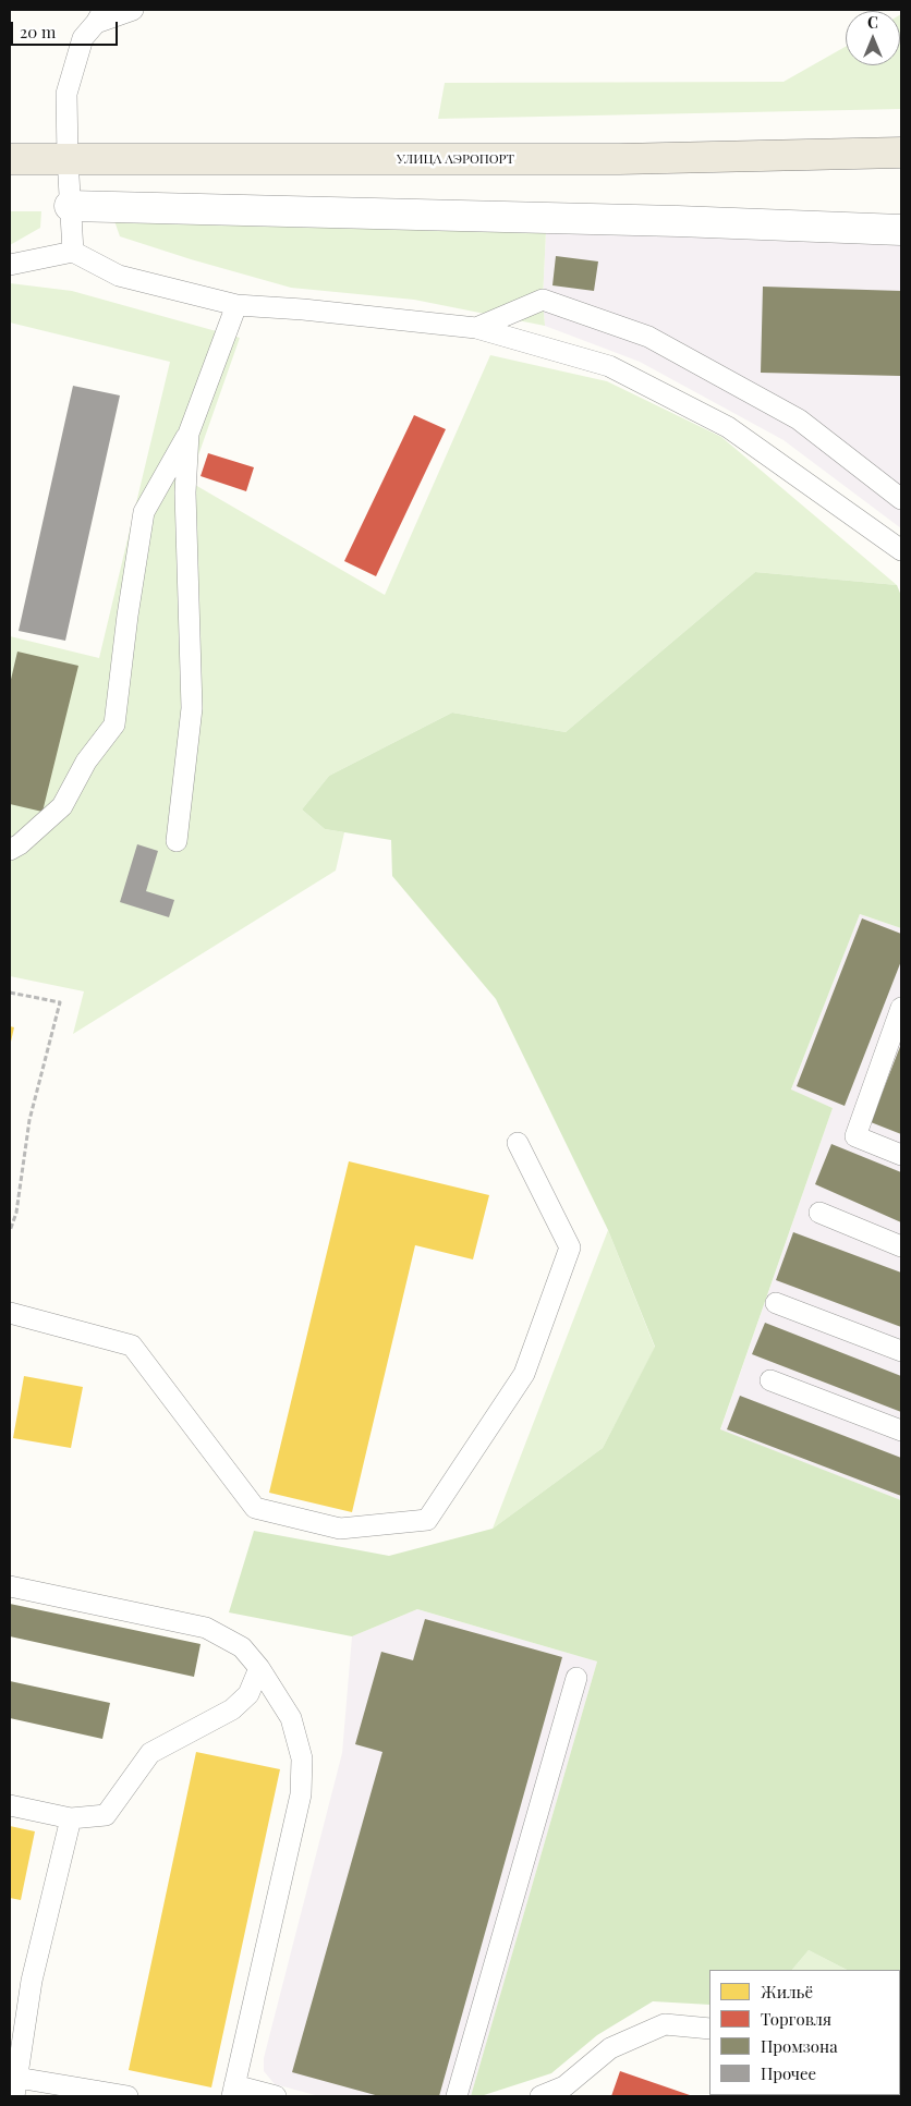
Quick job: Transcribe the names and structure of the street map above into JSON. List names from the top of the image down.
{
  "streets": {
    "main road": ["УЛИЦА АЭРОПОРТ"]
  },
  "legend": [
    "Жильё",
    "Торговля",
    "Промзона",
    "Прочее"
  ],
  "scale_bar": "20 m",
  "north": "top"
}
